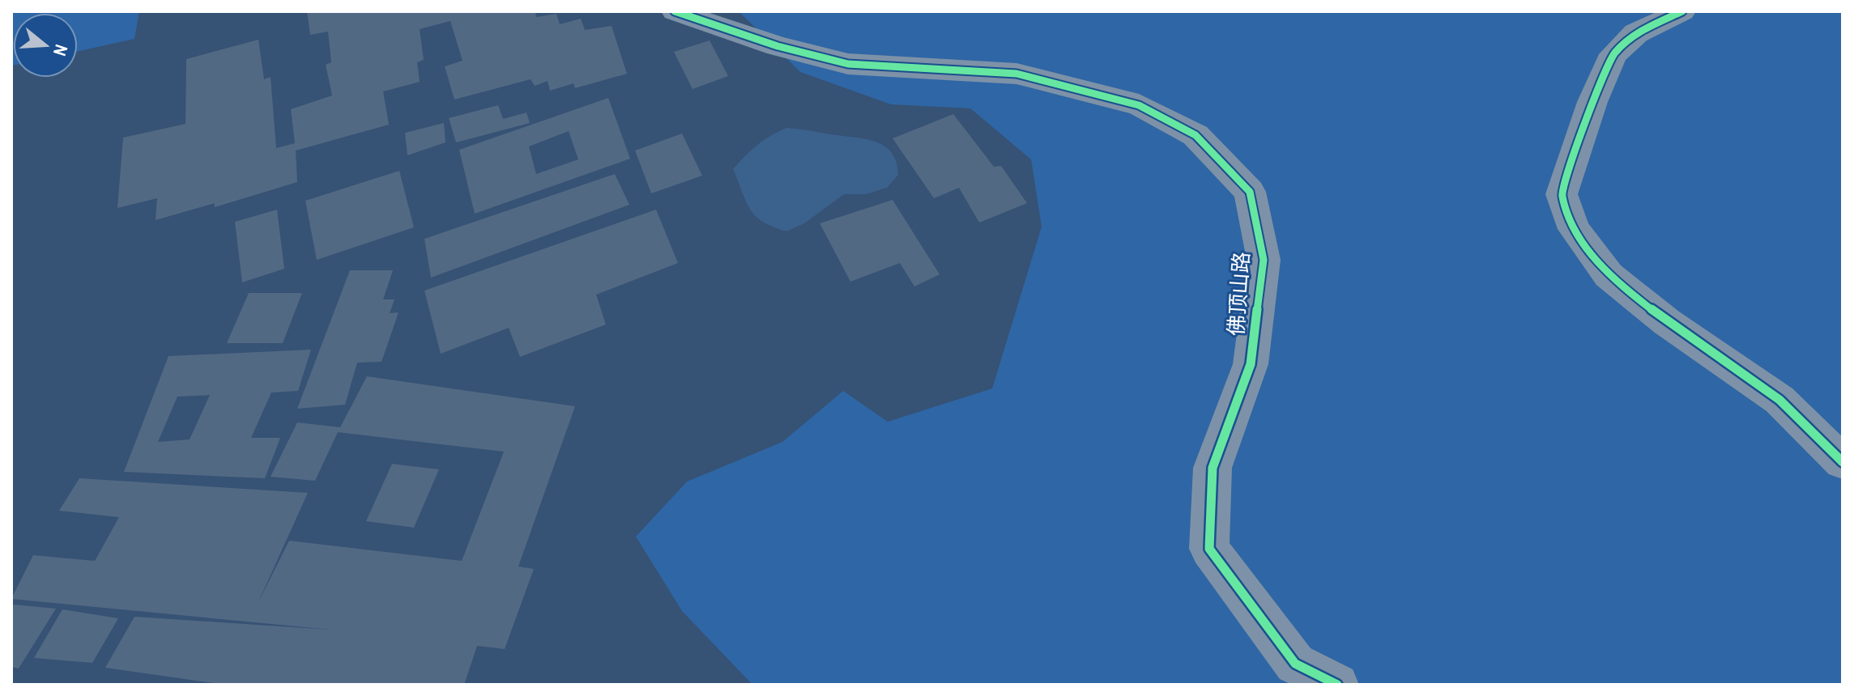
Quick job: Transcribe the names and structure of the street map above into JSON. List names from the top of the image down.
{
  "streets": {
    "street": ["佛顶山路"]
  },
  "north": "right"
}
